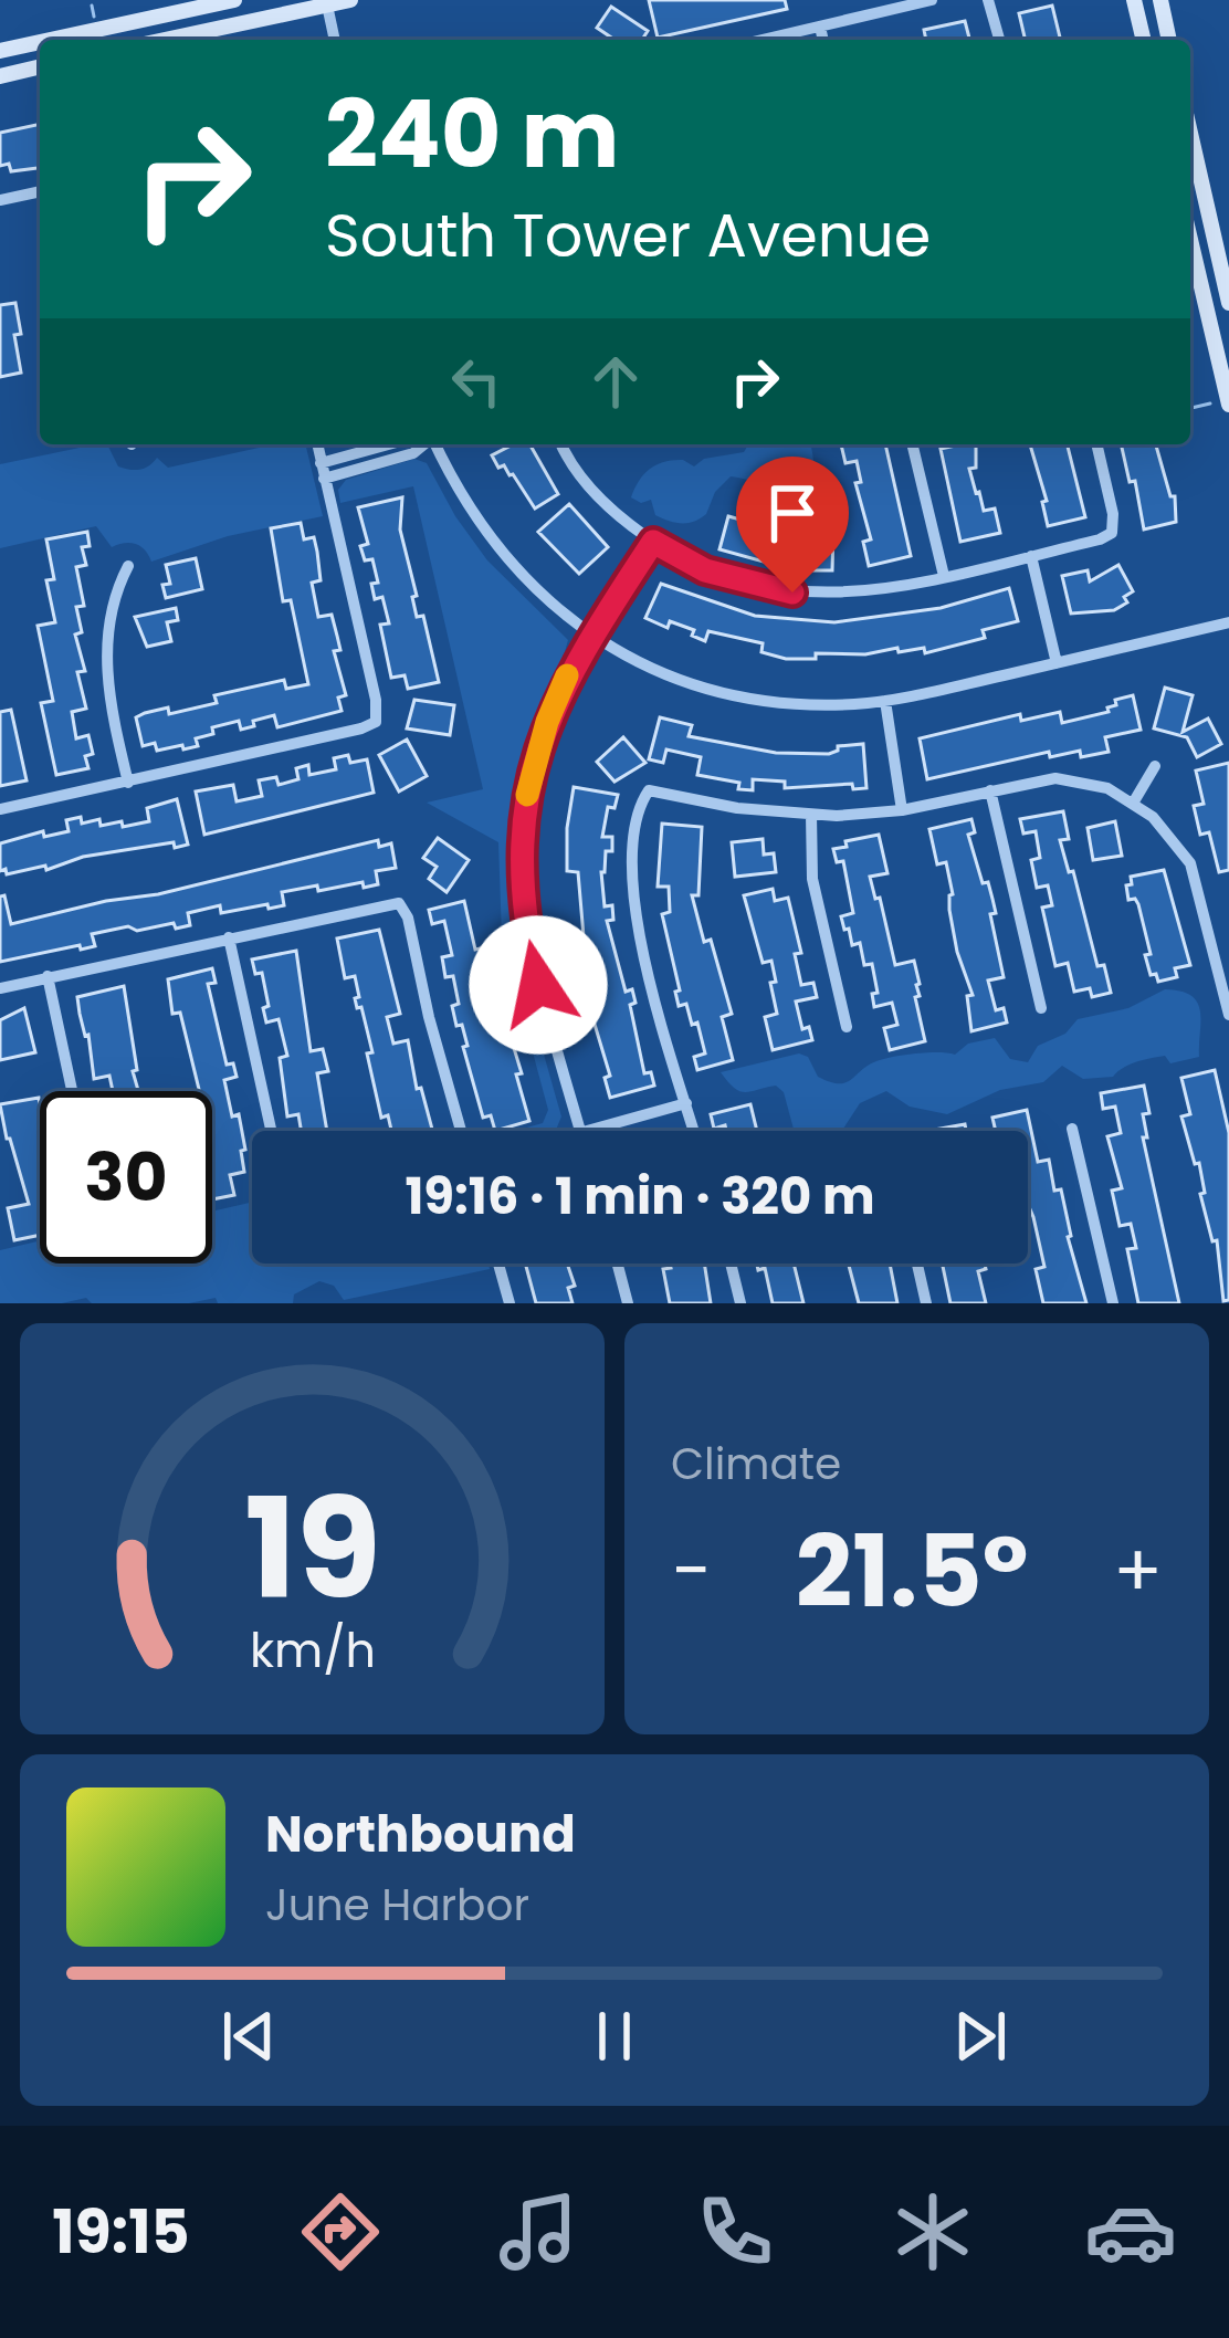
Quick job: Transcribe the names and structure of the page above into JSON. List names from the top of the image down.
{
  "page": {
    "turn": ["240 m", "South Tower Avenue"],
    "limit": "30",
    "trip": "19:16 · 1 min · 320 m",
    "tile": "Climate",
    "heat": ["−", "21.5°", "+"],
    "song": ["Northbound", "June Harbor"],
    "tabs": "19:15",
    "gauge": ["19", "km/h"]
  }
}
